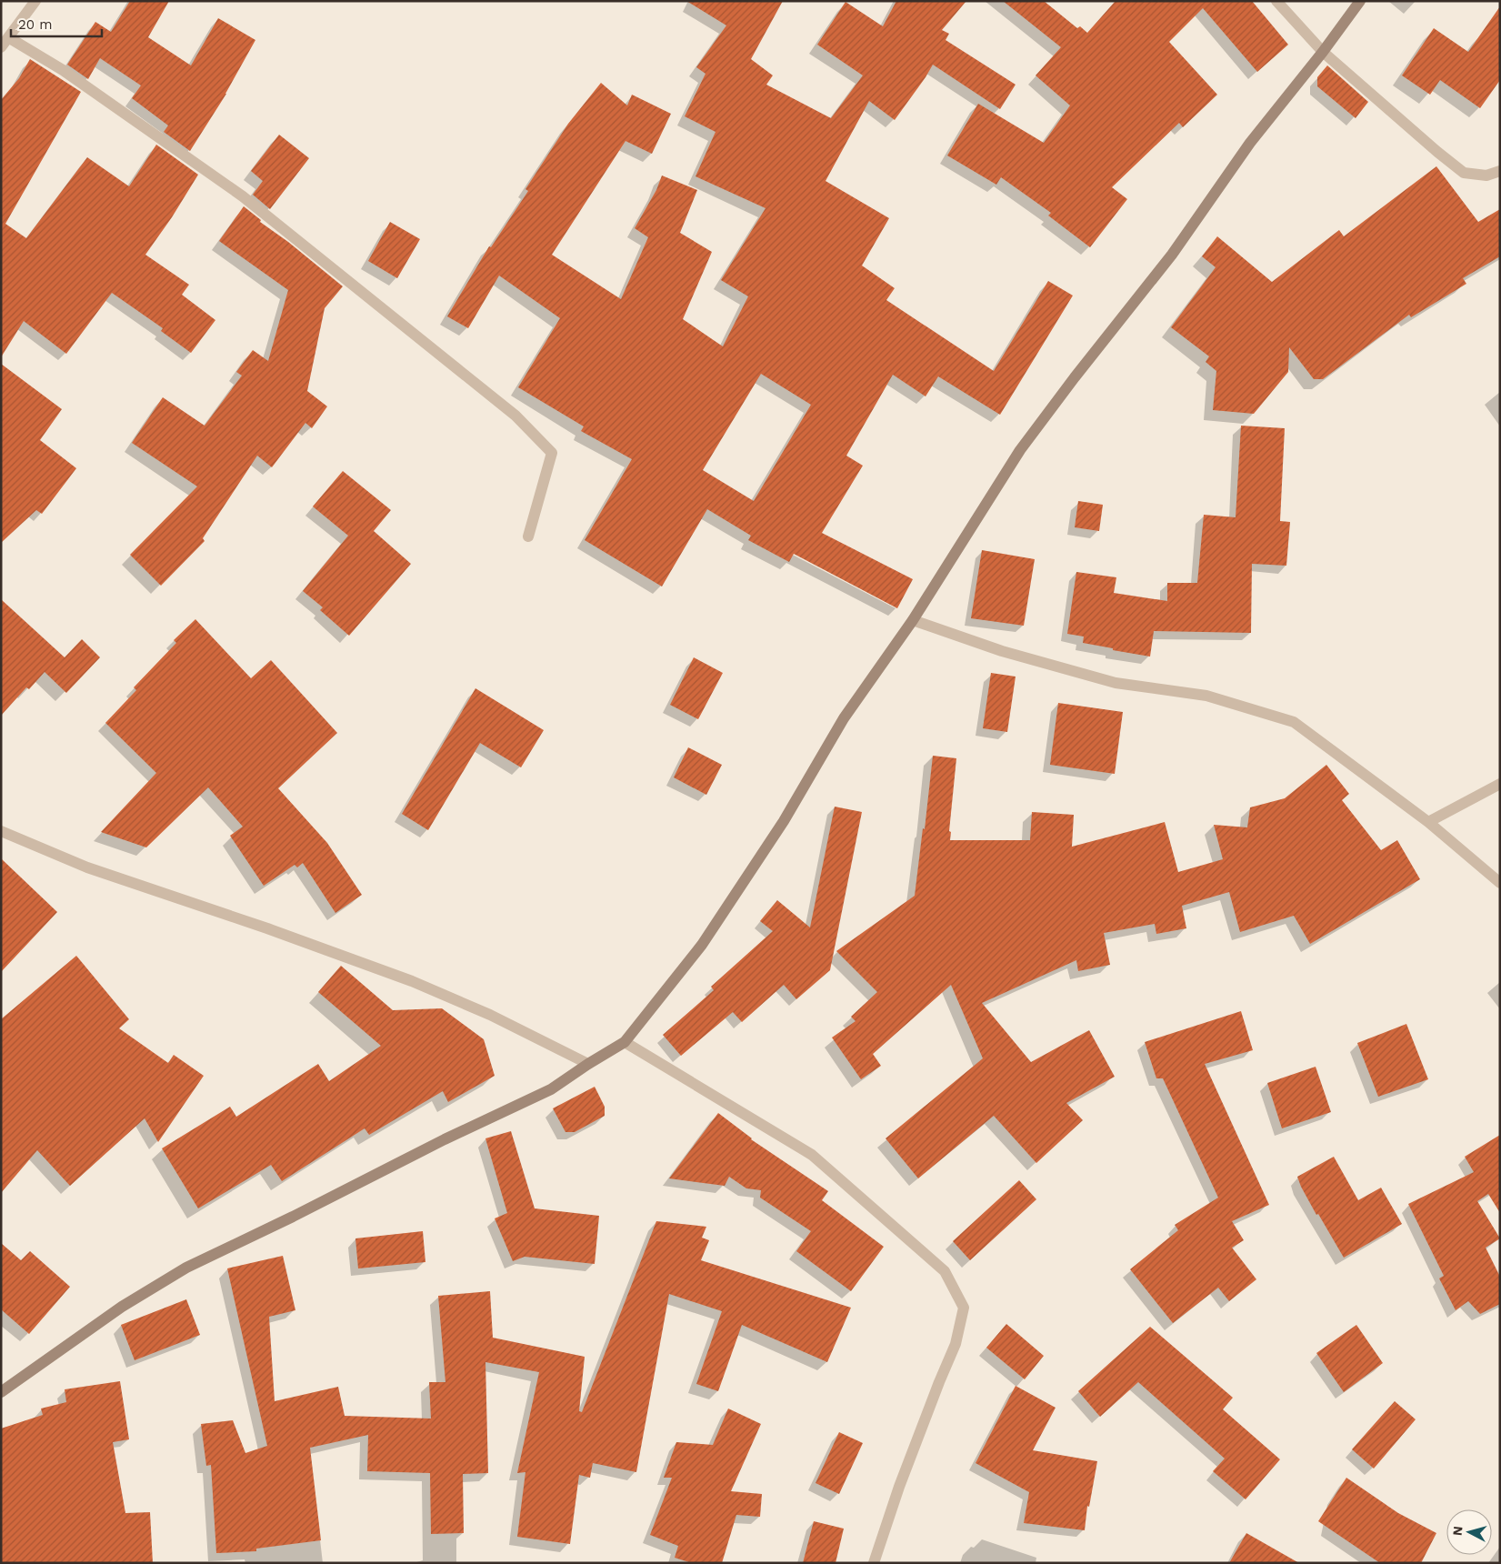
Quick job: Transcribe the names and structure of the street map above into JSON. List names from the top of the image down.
{
  "scale_bar": "20 m",
  "north": "left"
}
